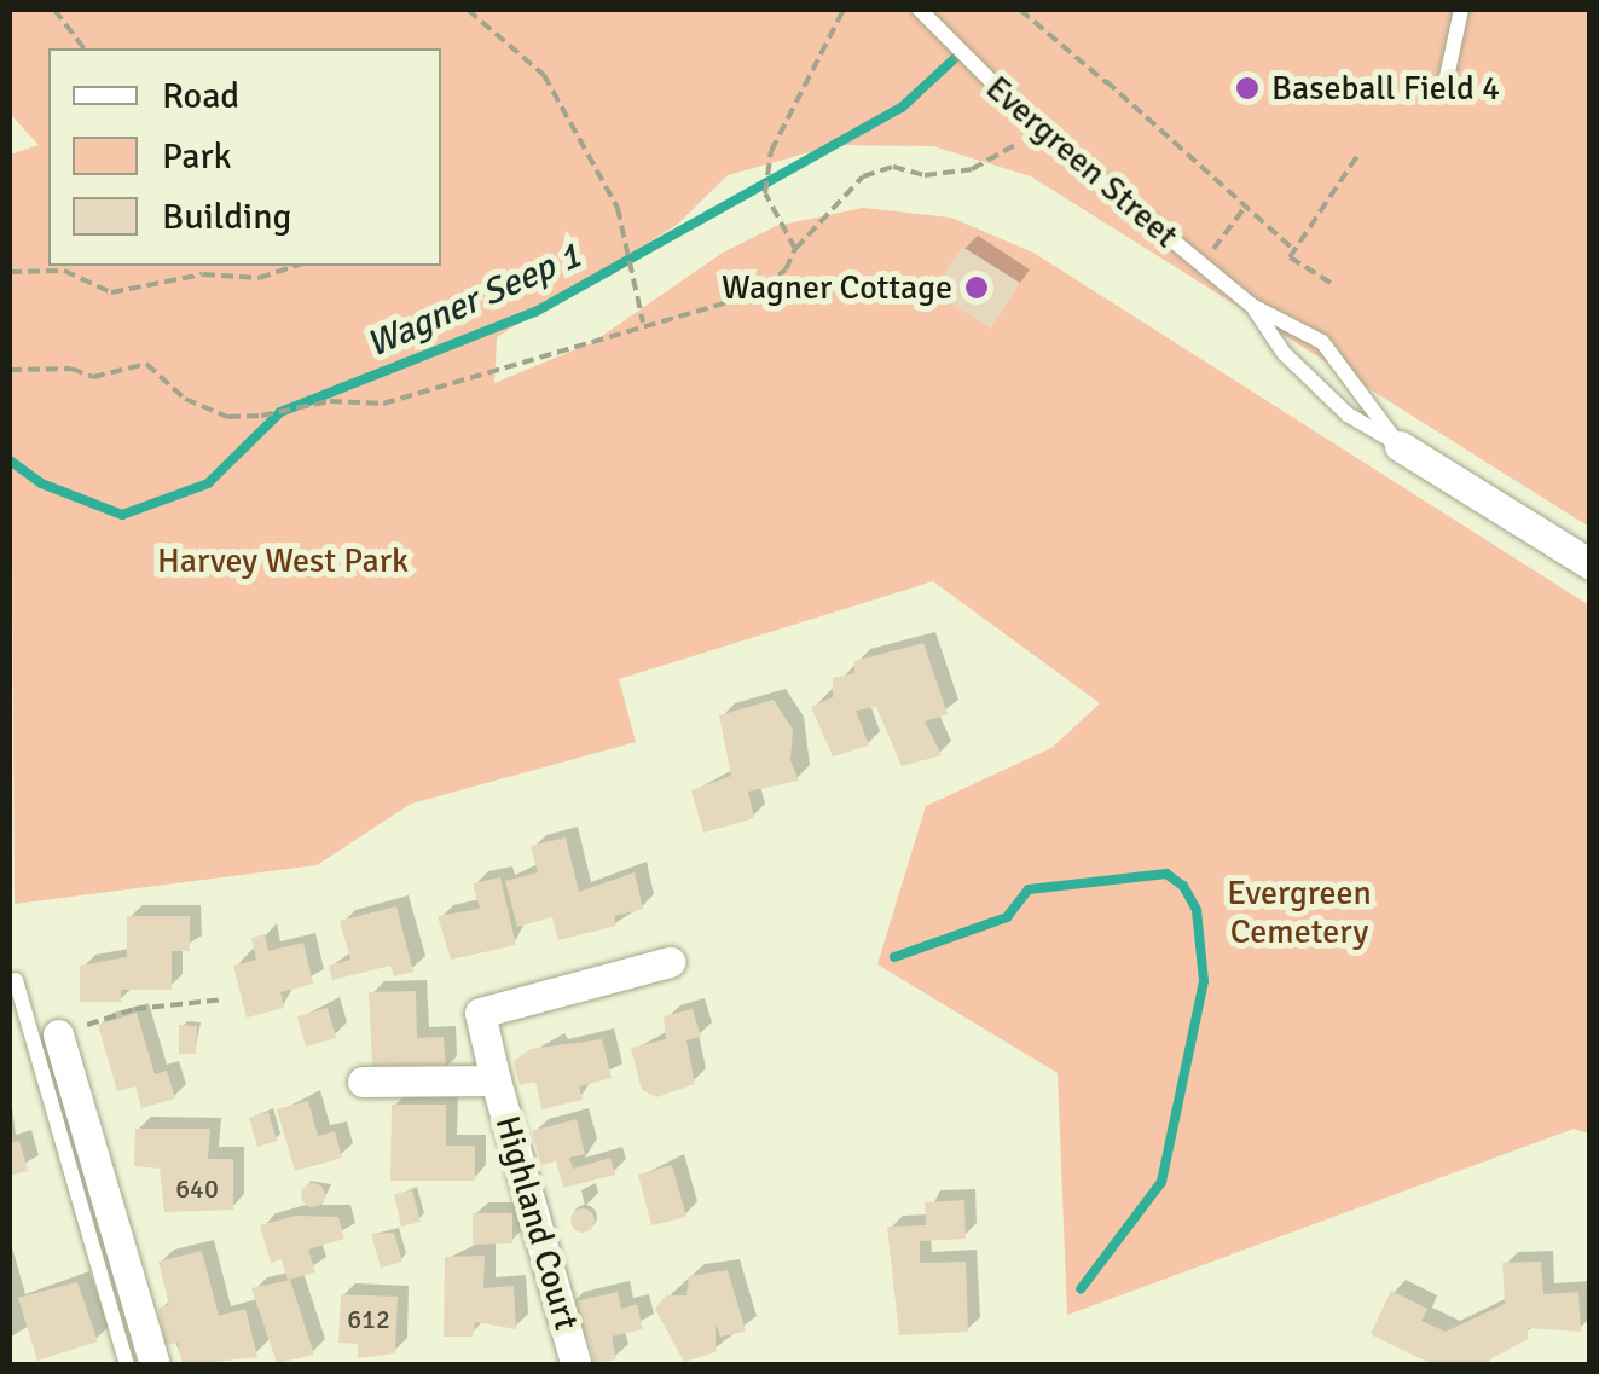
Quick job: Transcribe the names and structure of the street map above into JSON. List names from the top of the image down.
{
  "streets": {
    "street": ["Evergreen Street", "Highland Court"]
  },
  "water": ["Wagner Seep 1"],
  "parks": ["Harvey West Park", "Evergreen Cemetery"],
  "places": ["Baseball Field 4", "Wagner Cottage"],
  "house_numbers": ["640", "612"],
  "legend": ["Road", "Park", "Building"]
}
